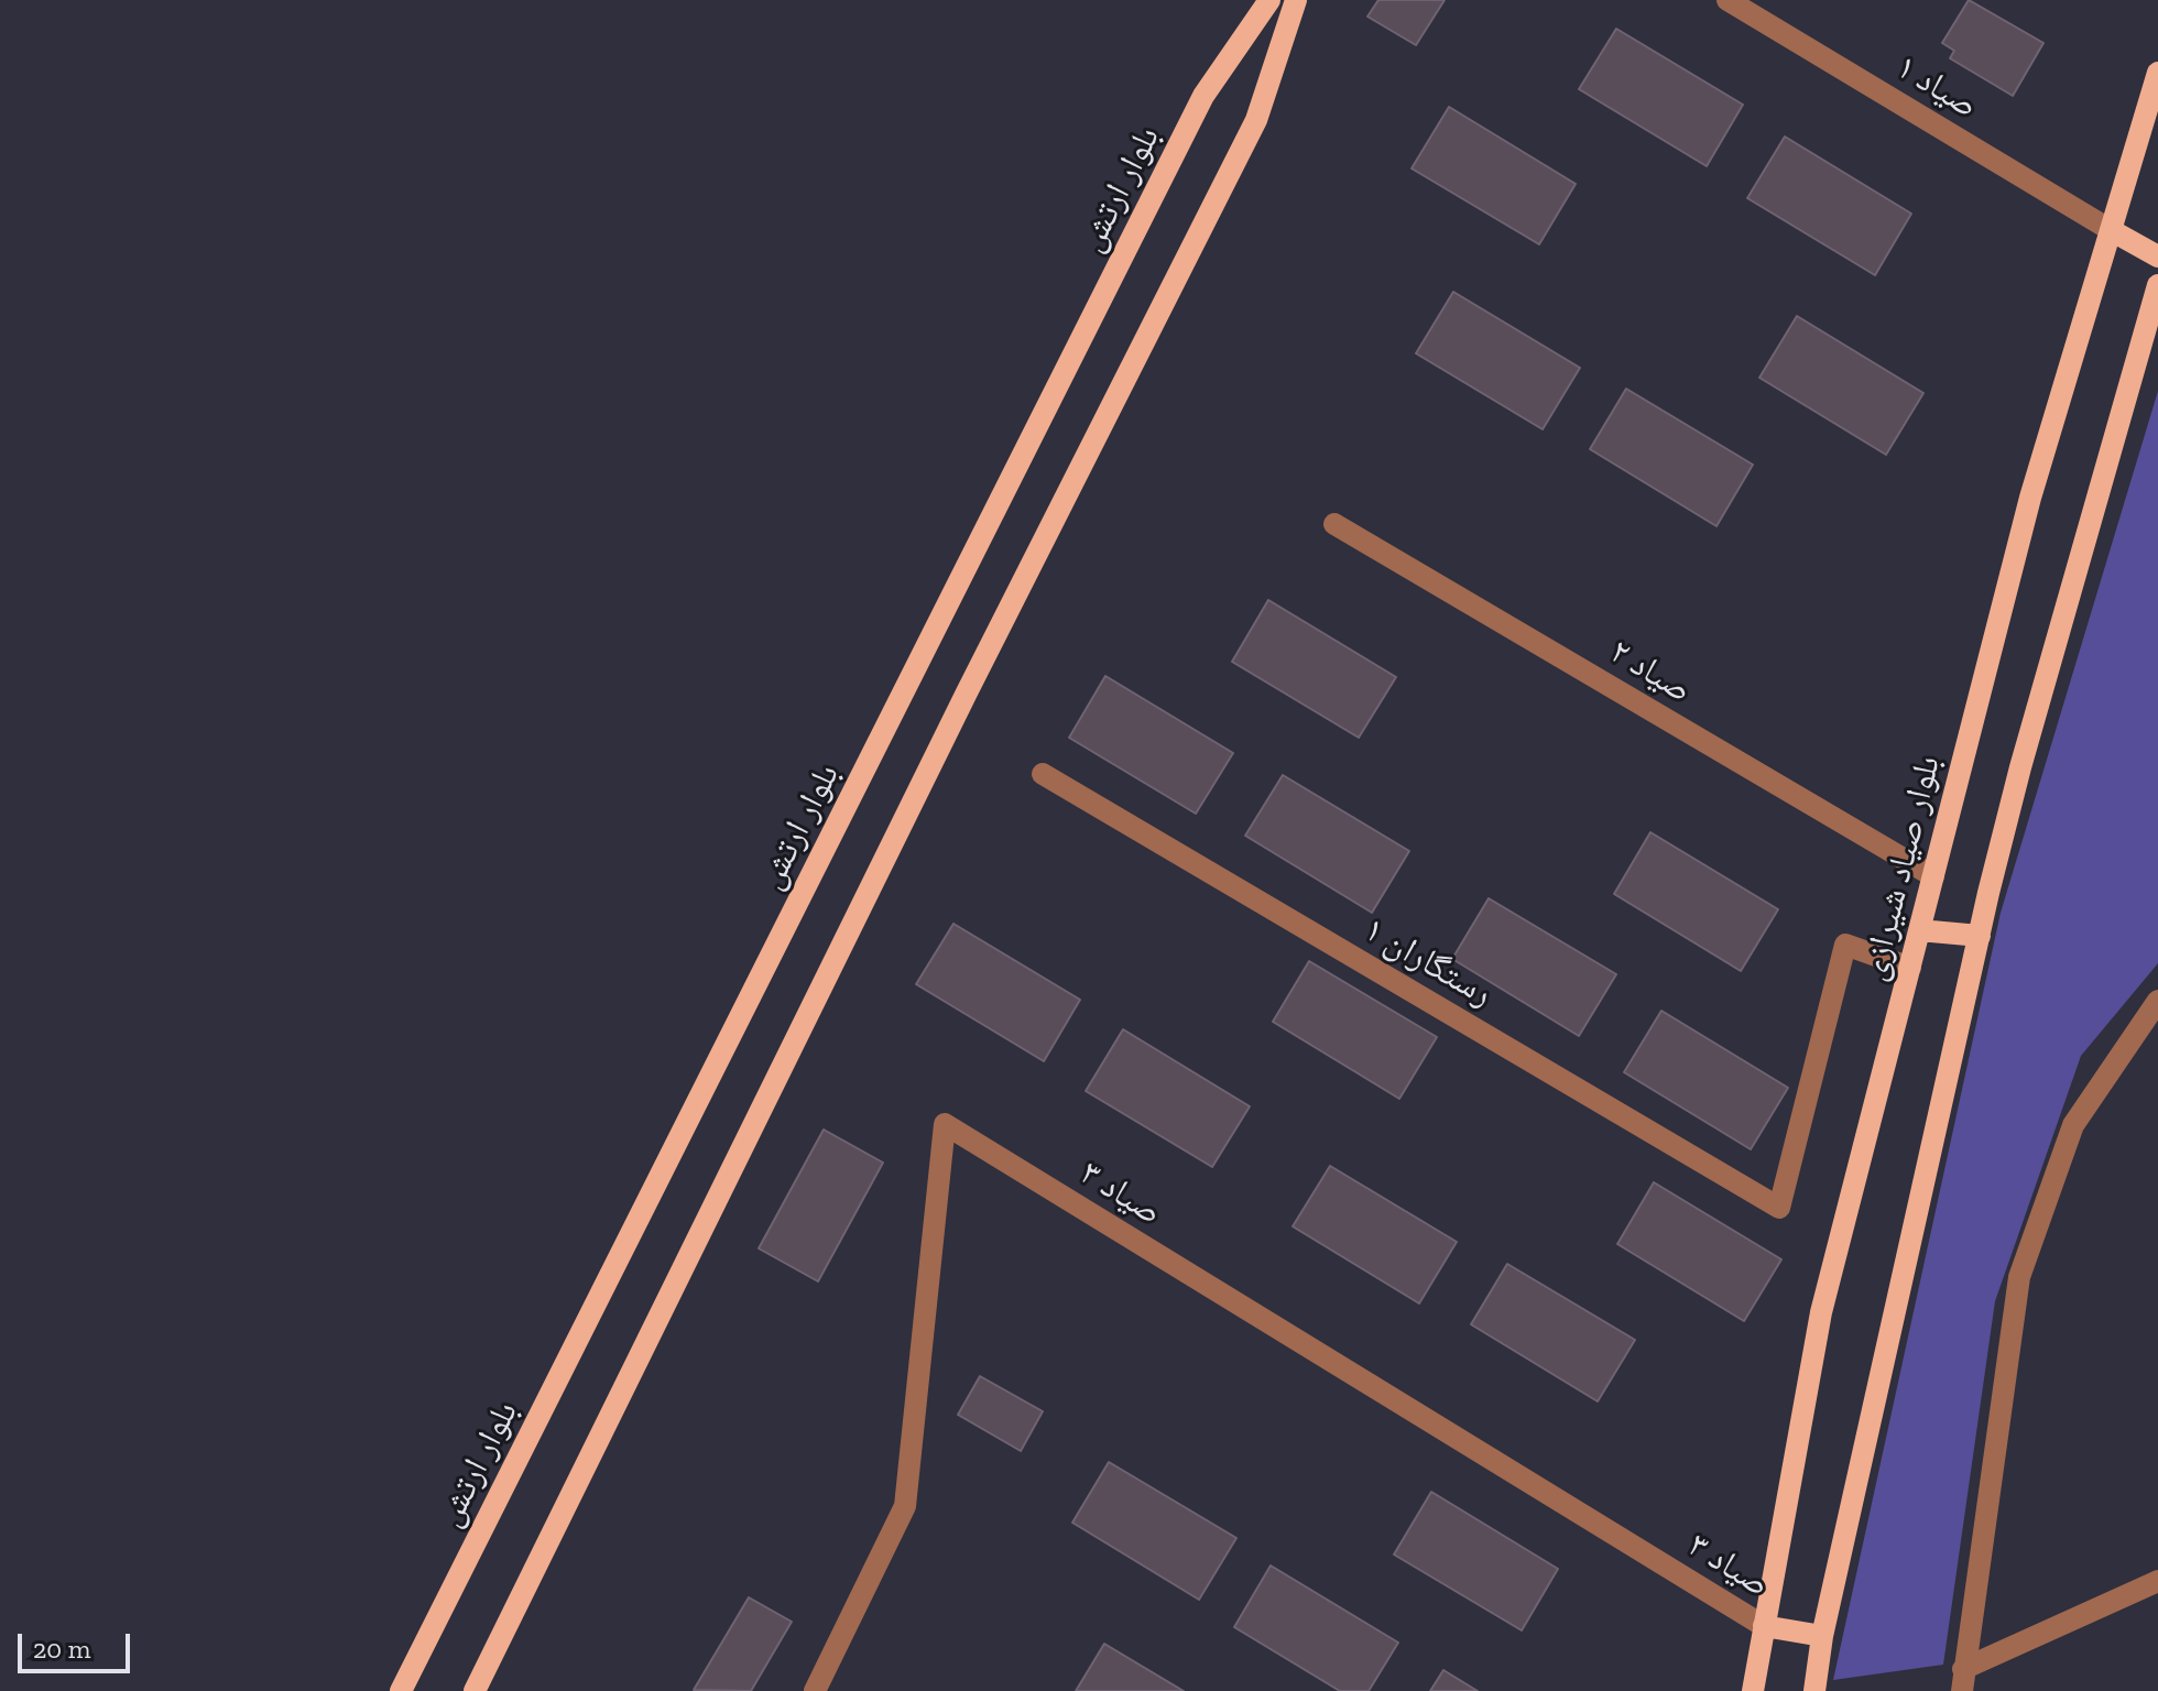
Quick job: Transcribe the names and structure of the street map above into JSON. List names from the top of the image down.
{
  "streets": {
    "main road": ["بلوار ارتش", "بلوار صیاد شیرازی"],
    "street": [
      "صیاد ۱",
      "صیاد ۲",
      "رستگاران ۱",
      "صیاد ۳"
    ]
  },
  "crossings": [
    ["صیاد ۱", "بلوار صیاد شیرازی"],
    ["صیاد ۲", "بلوار صیاد شیرازی"],
    ["بلوار صیاد شیرازی", "رستگاران ۱"],
    ["بلوار صیاد شیرازی", "صیاد ۳"]
  ],
  "scale_bar": "20 m"
}
